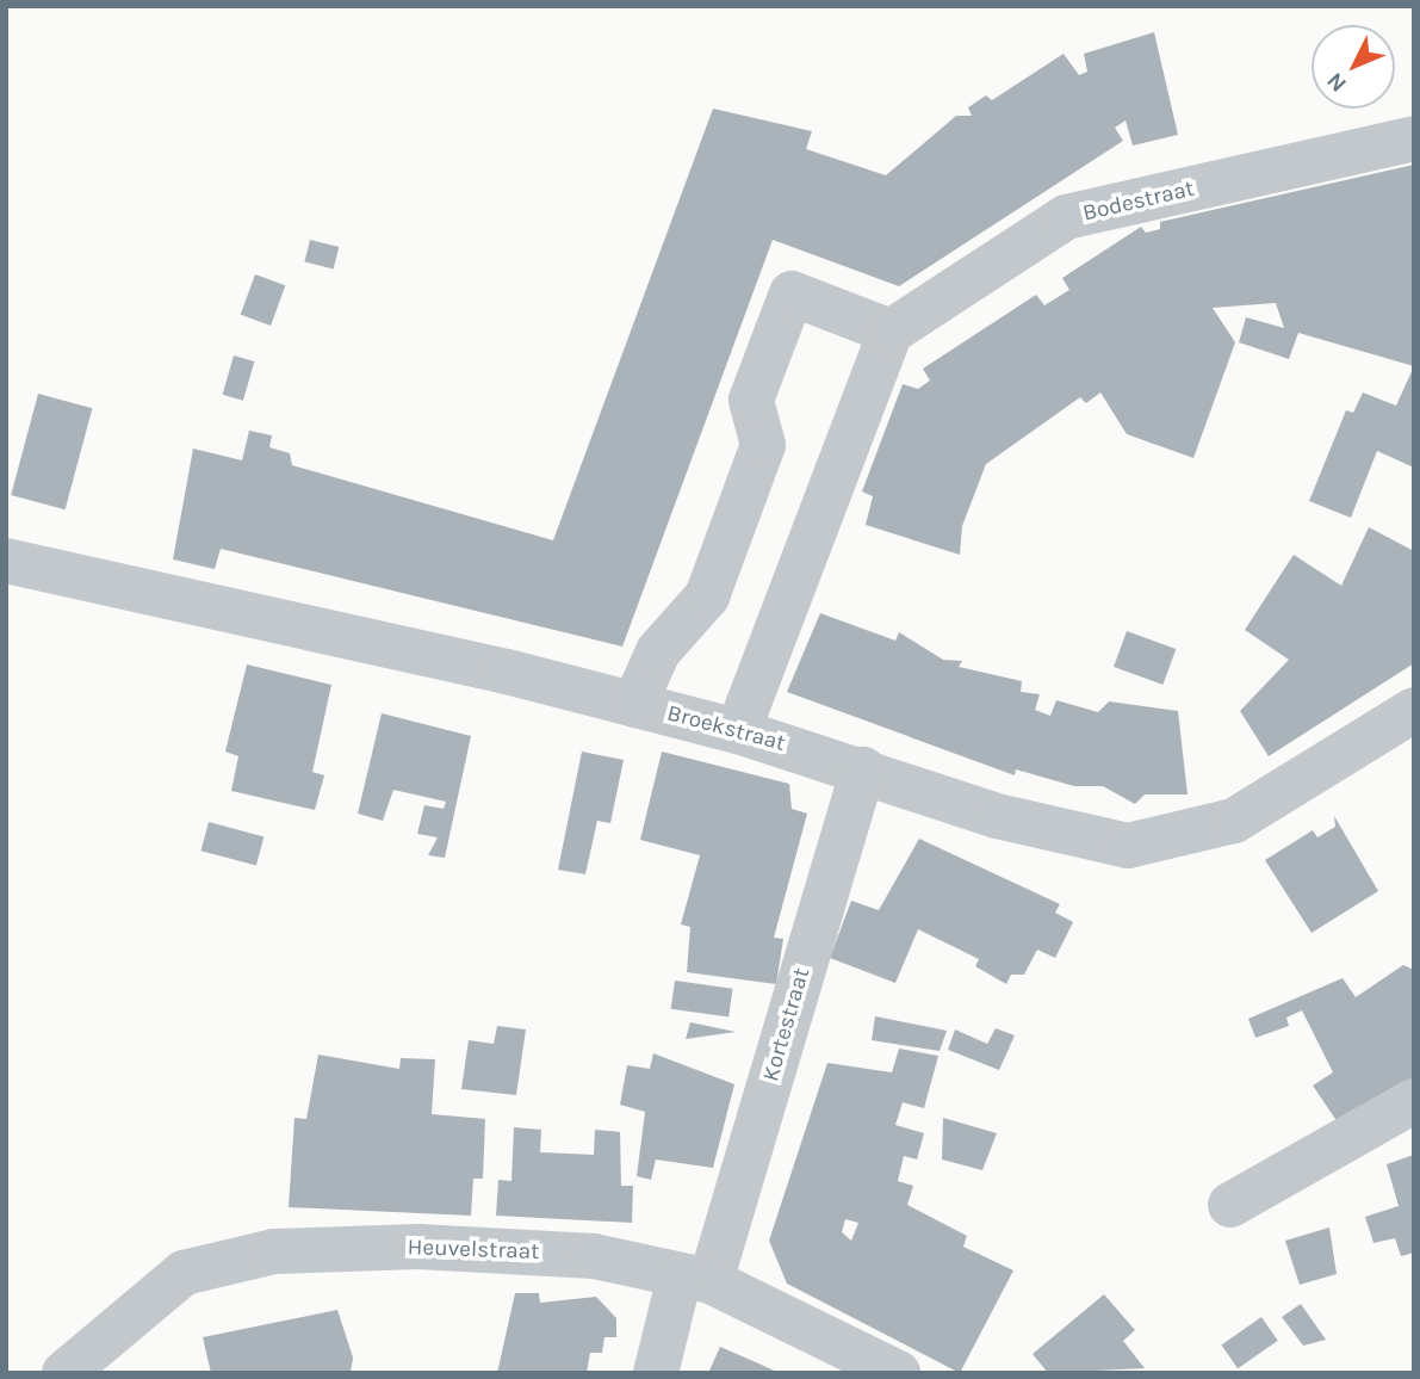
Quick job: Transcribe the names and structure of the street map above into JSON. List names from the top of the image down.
{
  "streets": {
    "street": [
      "Bodestraat",
      "Broekstraat",
      "Kortestraat",
      "Heuvelstraat"
    ]
  },
  "crossings": [
    ["Broekstraat", "Kortestraat"],
    ["Kortestraat", "Heuvelstraat"]
  ],
  "north": "bottom left"
}
